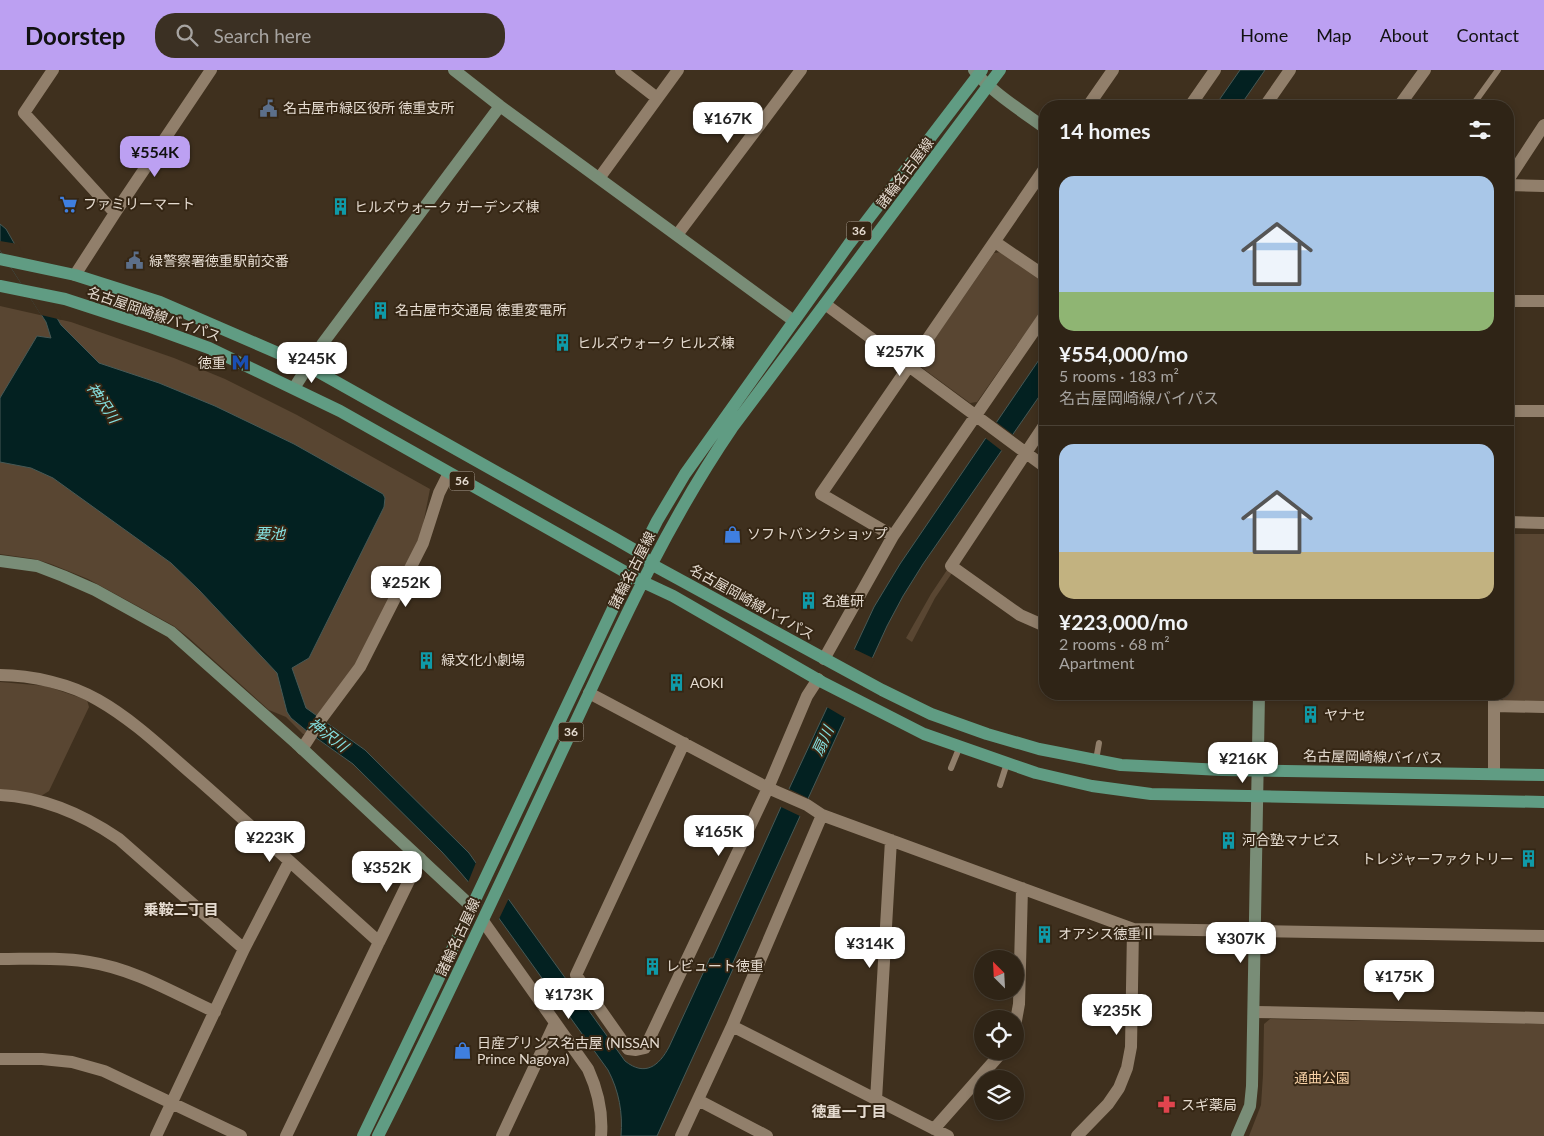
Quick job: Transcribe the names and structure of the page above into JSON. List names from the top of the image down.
{
  "streets": {
    "main road": [
      "諸輪名古屋線",
      "36",
      "名古屋岡崎線バイパス",
      "56"
    ]
  },
  "crossings": [
    ["諸輪名古屋線", "名古屋岡崎線バイパス"]
  ],
  "districts": ["乗鞍二丁目", "徳重一丁目"],
  "water": ["神沢川", "要池", "扇川"],
  "parks": ["通曲公園"],
  "places": {
    "public building": ["名古屋市緑区役所 徳重支所", "緑警察署徳重駅前交番"],
    "supermarket": ["ファミリーマート"],
    "building": [
      "ヒルズウォーク ガーデンズ棟",
      "名古屋市交通局 徳重変電所",
      "ヒルズウォーク ヒルズ棟",
      "名進研",
      "緑文化小劇場",
      "AOKI",
      "ヤナセ",
      "河合塾マナビス",
      "トレジャーファクトリー",
      "オアシス徳重Ⅱ",
      "レビュート徳重"
    ],
    "metro station": ["徳重"],
    "shop": ["ソフトバンクショップ", "日産プリンス名古屋 (NISSAN Prince Nagoya)"],
    "pharmacy": ["スギ薬局"]
  },
  "north": "top left",
  "page": {
    "header": "Doorstep",
    "search": "Search here",
    "nav": [
      "Home",
      "Map",
      "About",
      "Contact"
    ],
    "heading": "14 homes",
    "price": [
      "¥167K",
      "¥554K",
      "¥257K",
      "¥245K",
      "¥252K",
      "¥216K",
      "¥165K",
      "¥223K",
      "¥352K",
      "¥307K",
      "¥314K",
      "¥175K",
      "¥173K",
      "¥235K"
    ],
    "list": [
      {
        "name": "¥554,000/mo",
        "note": "5 rooms · 183 m² · 名古屋岡崎線バイパス"
      },
      {
        "name": "¥223,000/mo",
        "note": "2 rooms · 68 m² · Apartment"
      }
    ]
  }
}
